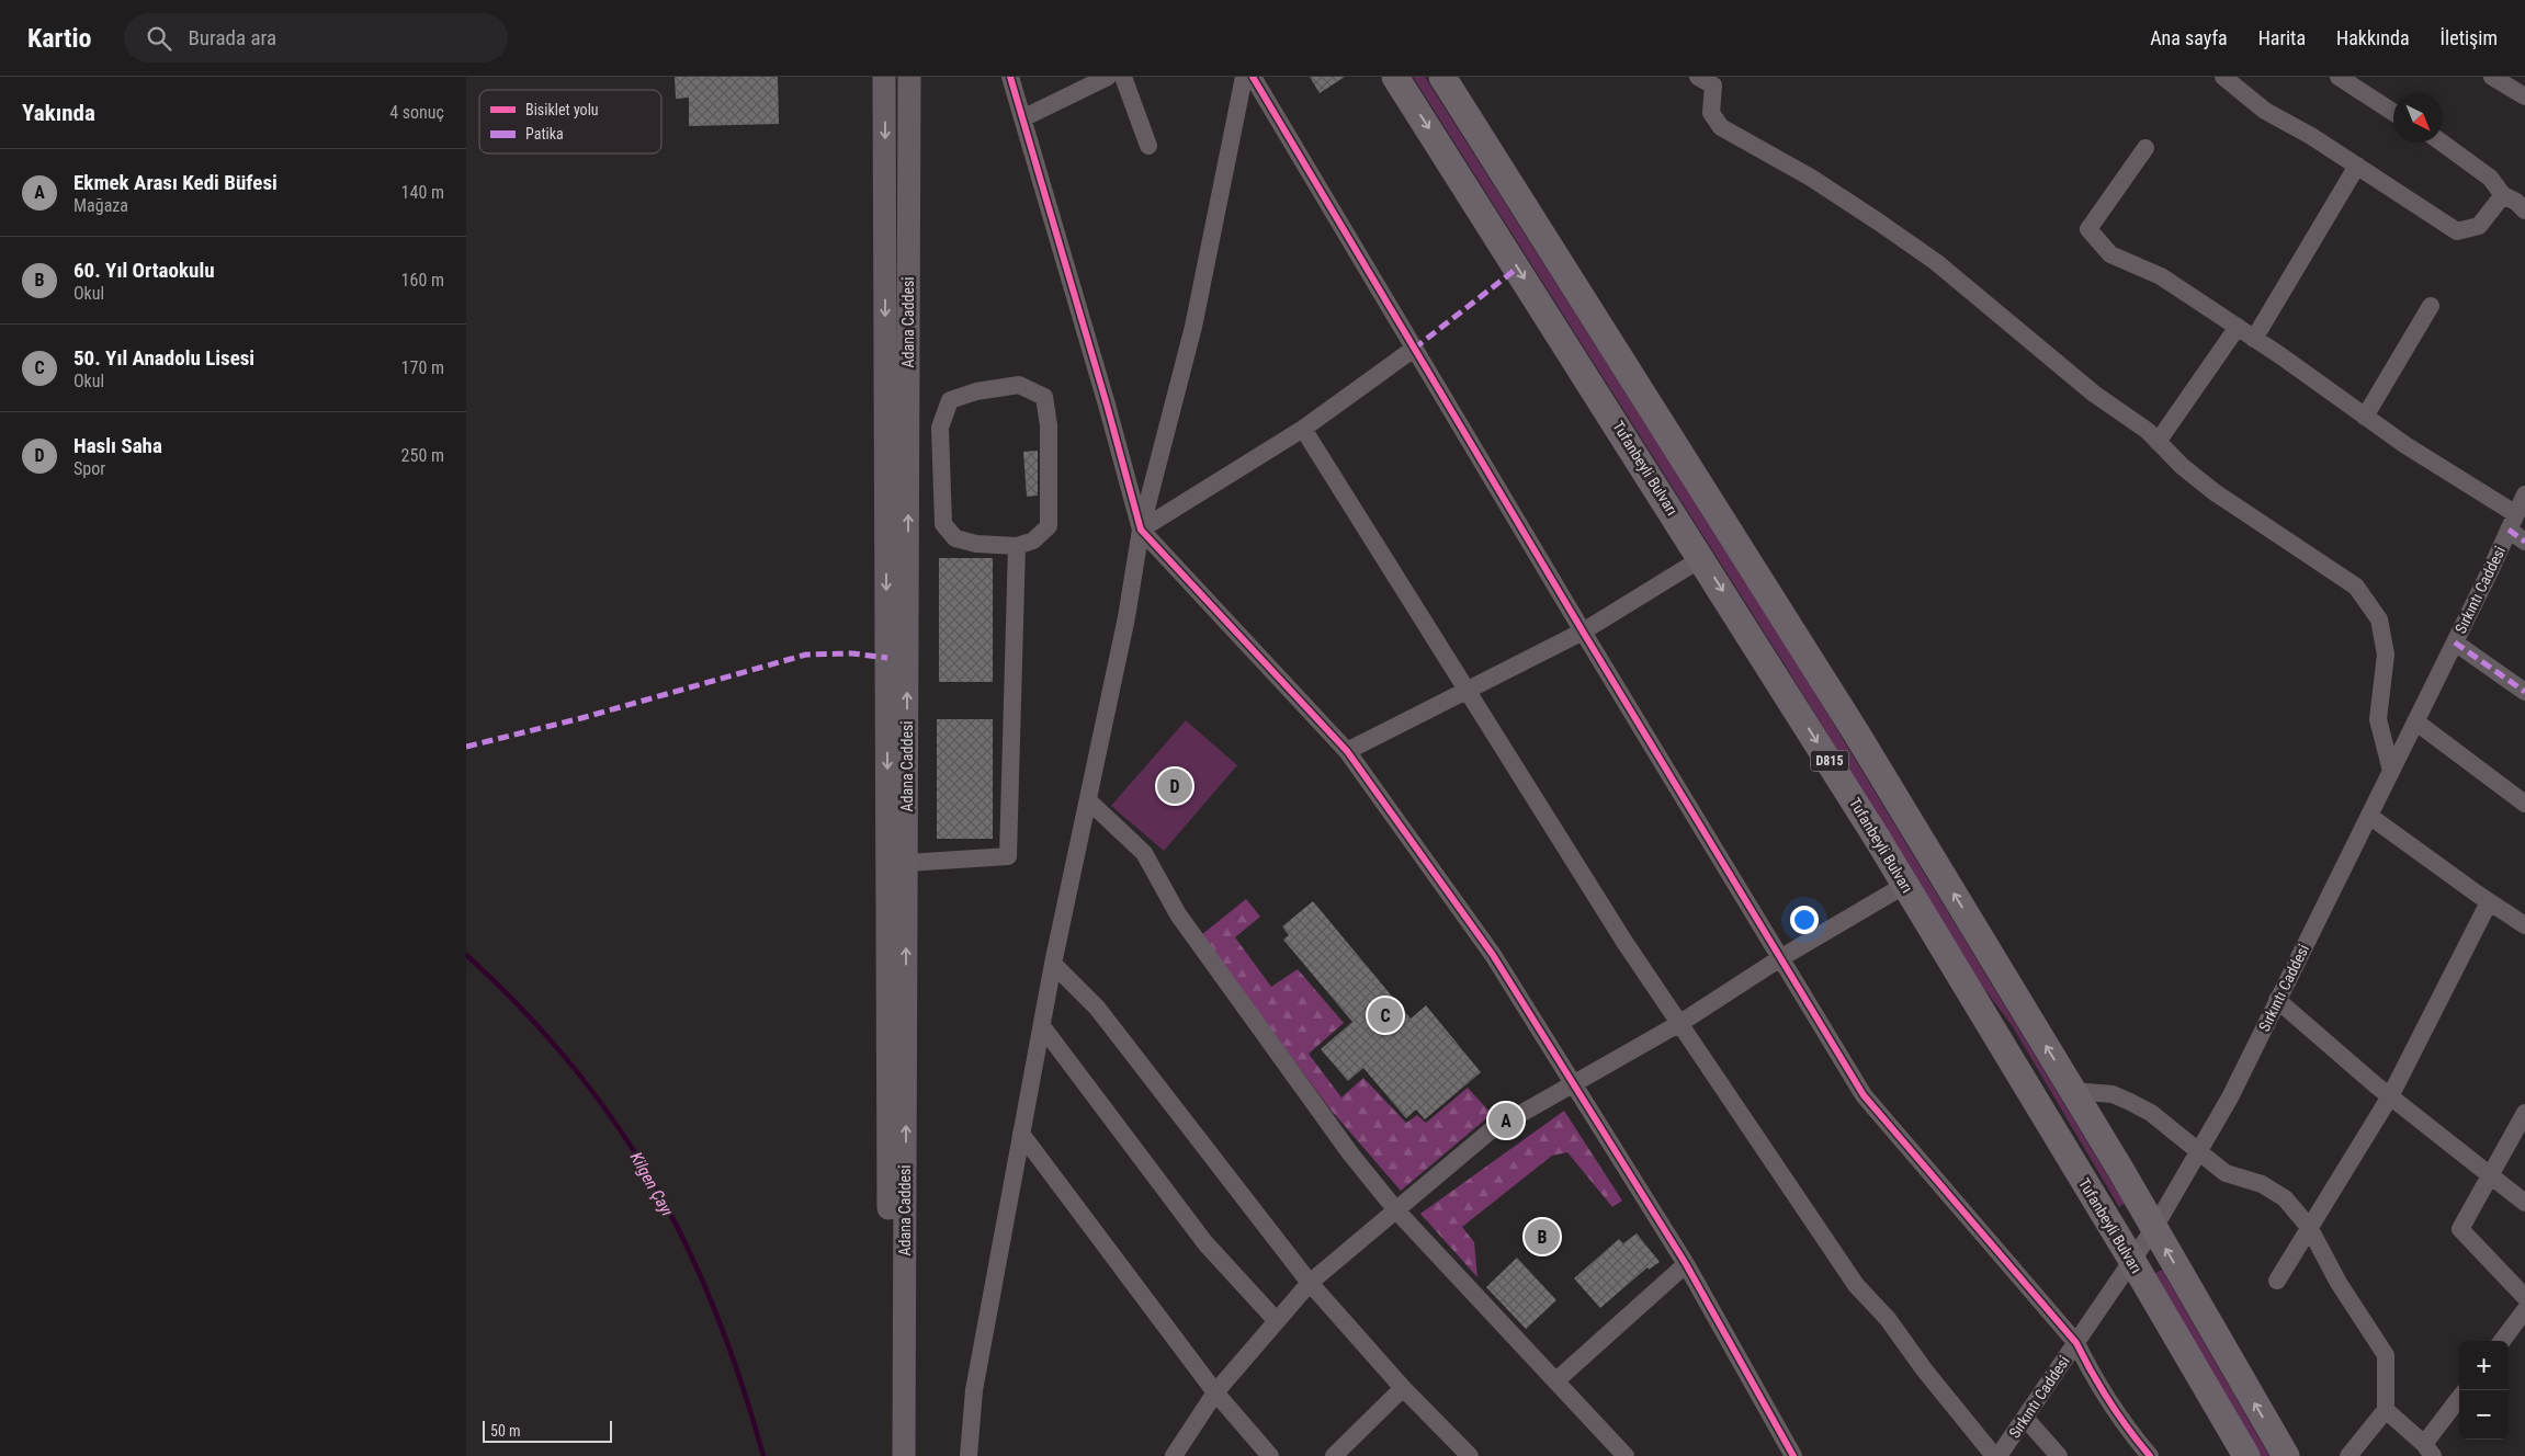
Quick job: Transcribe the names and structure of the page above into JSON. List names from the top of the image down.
{
  "streets": {
    "highway": ["Tufanbeyli Bulvarı", "D815"],
    "main road": ["Adana Caddesi"],
    "street": ["Sırkıntı Caddesi"]
  },
  "crossings": [
    ["Tufanbeyli Bulvarı", "Sırkıntı Caddesi"],
    ["Sırkıntı Caddesi", "D815"]
  ],
  "water": ["Kilgen Çayı"],
  "legend": ["Bisiklet yolu", "Patika"],
  "scale_bar": "50 m",
  "north": "bottom right",
  "page": {
    "header": "Kartio",
    "search": "Burada ara",
    "nav": [
      "Ana sayfa",
      "Harita",
      "Hakkında",
      "İletişim"
    ],
    "heading": ["Yakında", "4 sonuç"],
    "list": [
      {
        "mark": "A",
        "name": "Ekmek Arası Kedi Büfesi",
        "note": "Mağaza",
        "value": "140 m"
      },
      {
        "mark": "B",
        "name": "60. Yıl Ortaokulu",
        "note": "Okul",
        "value": "160 m"
      },
      {
        "mark": "C",
        "name": "50. Yıl Anadolu Lisesi",
        "note": "Okul",
        "value": "170 m"
      },
      {
        "mark": "D",
        "name": "Haslı Saha",
        "note": "Spor",
        "value": "250 m"
      }
    ],
    "pins": [
      "D",
      "C",
      "A",
      "B"
    ],
    "map_buttons": ["+", "−"],
    "scale": "50 m"
  }
}
